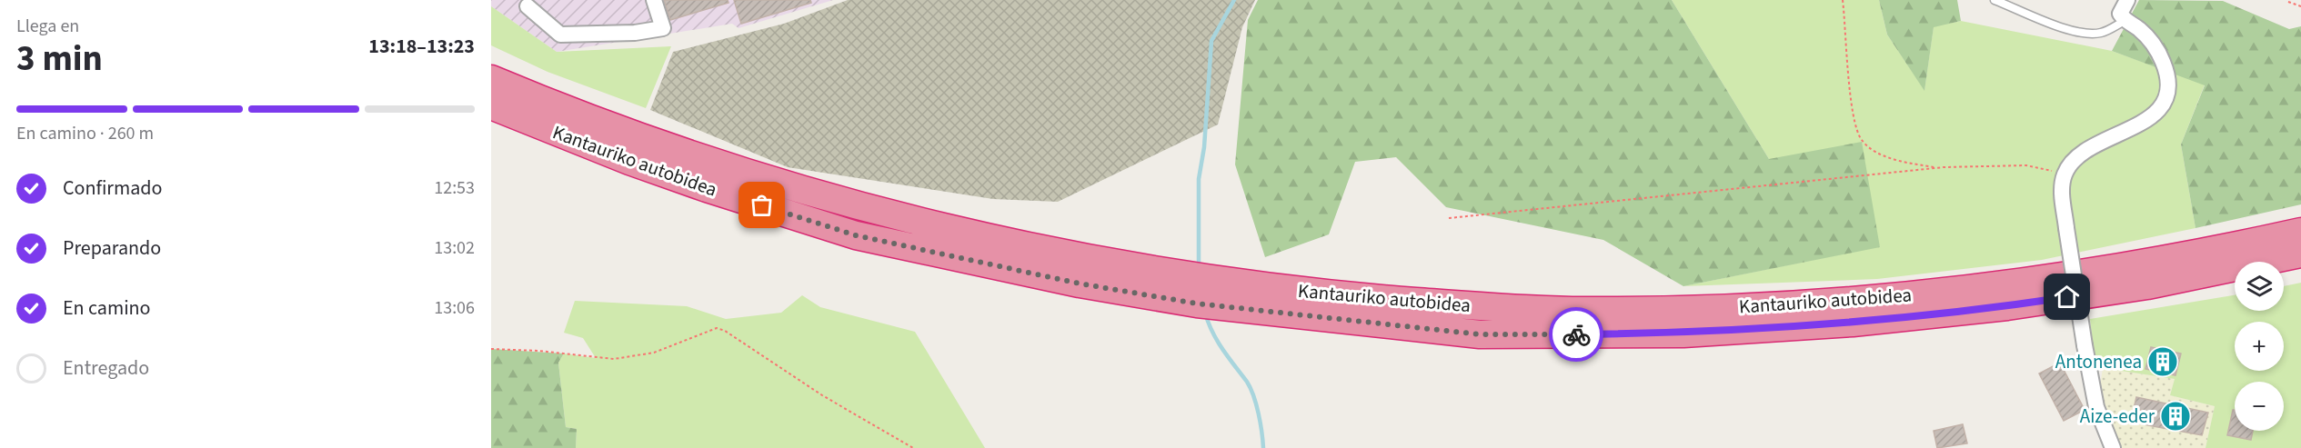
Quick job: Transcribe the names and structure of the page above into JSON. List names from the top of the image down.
{
  "streets": {
    "highway": ["Kantauriko autobidea"]
  },
  "places": {
    "building": ["Antonenea", "Aize-eder"]
  },
  "page": {
    "heading": ["3 min", "Llega en", "13:18–13:23"],
    "bar": "En camino · 260 m",
    "list": [
      ["Confirmado", "12:53"],
      ["Preparando", "13:02"],
      ["En camino", "13:06"],
      "Entregado"
    ],
    "map_buttons": ["+", "−"]
  }
}
